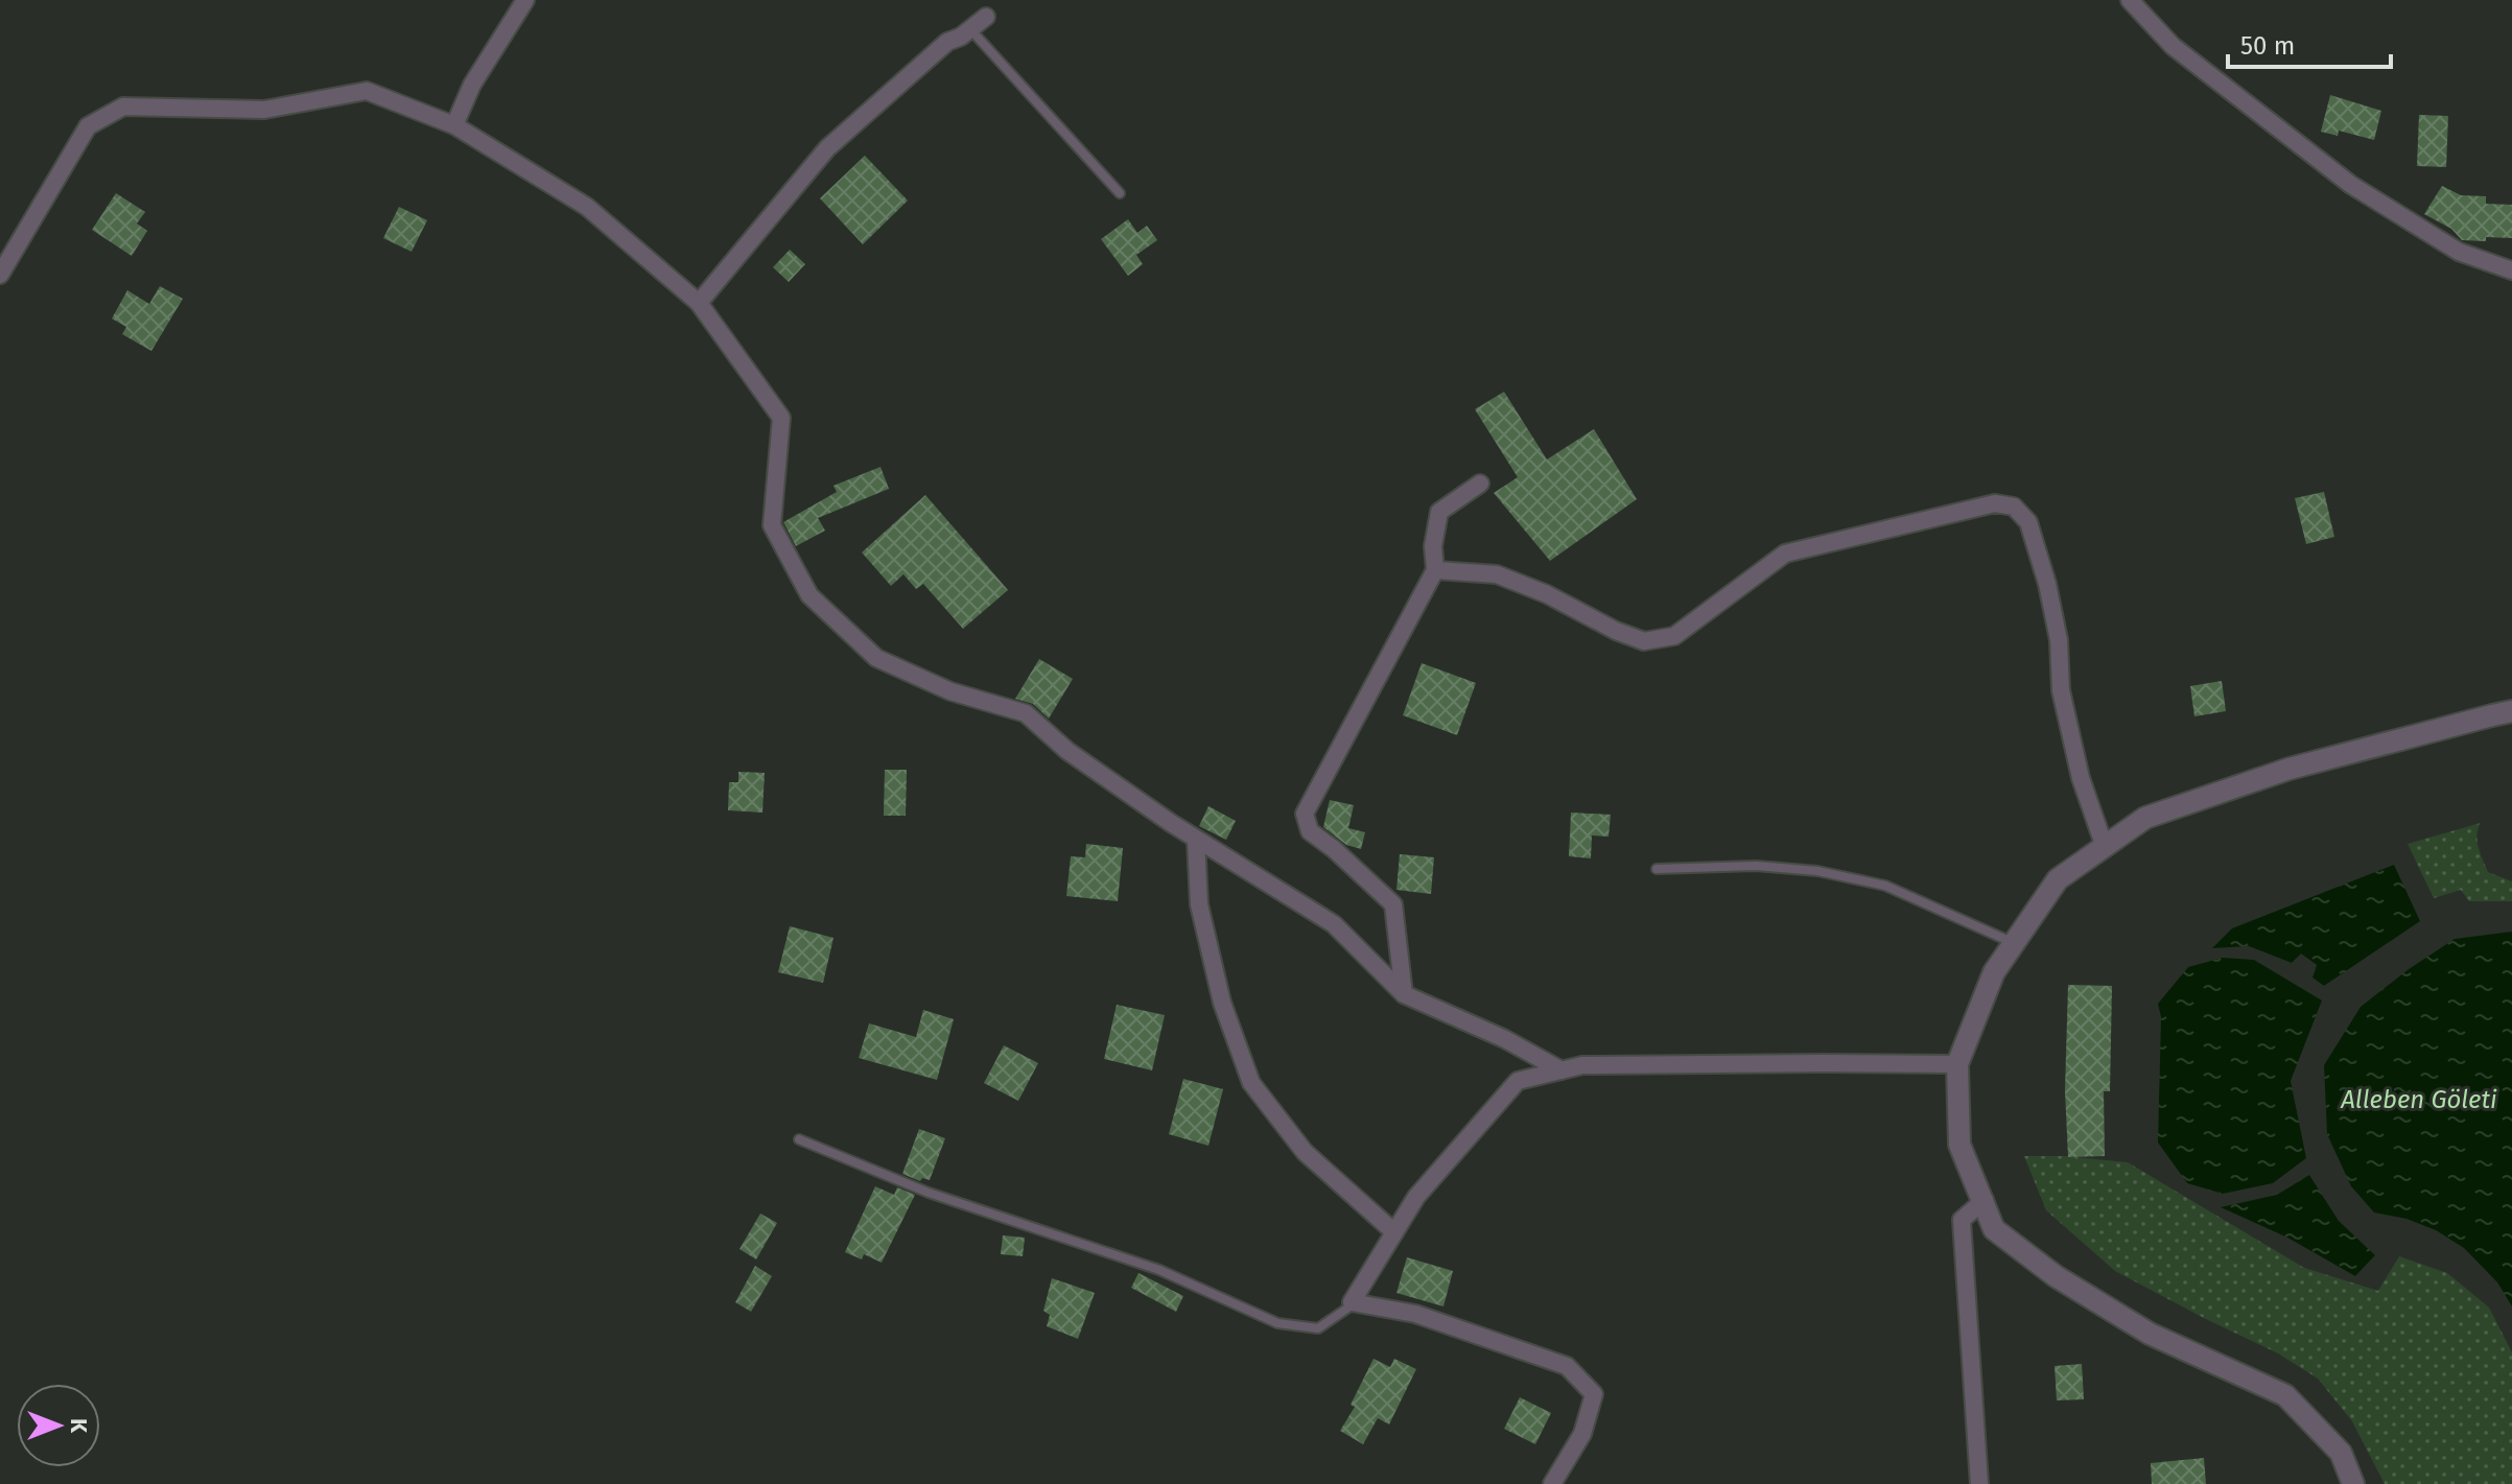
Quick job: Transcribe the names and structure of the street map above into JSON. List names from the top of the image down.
{
  "water": ["Alleben Göleti"],
  "scale_bar": "50 m",
  "north": "right"
}
